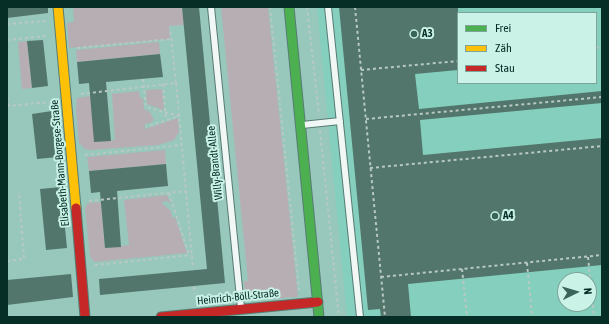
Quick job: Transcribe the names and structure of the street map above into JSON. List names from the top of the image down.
{
  "streets": {
    "street": ["Elisabeth-Mann-Borgese-Straße", "Heinrich-Böll-Straße"],
    "lane": ["Willy-Brandt-Allee"]
  },
  "crossings": [
    ["Willy-Brandt-Allee", "Heinrich-Böll-Straße"]
  ],
  "places": ["A3", "A4"],
  "legend": ["Frei", "Zäh", "Stau"],
  "north": "right"
}
